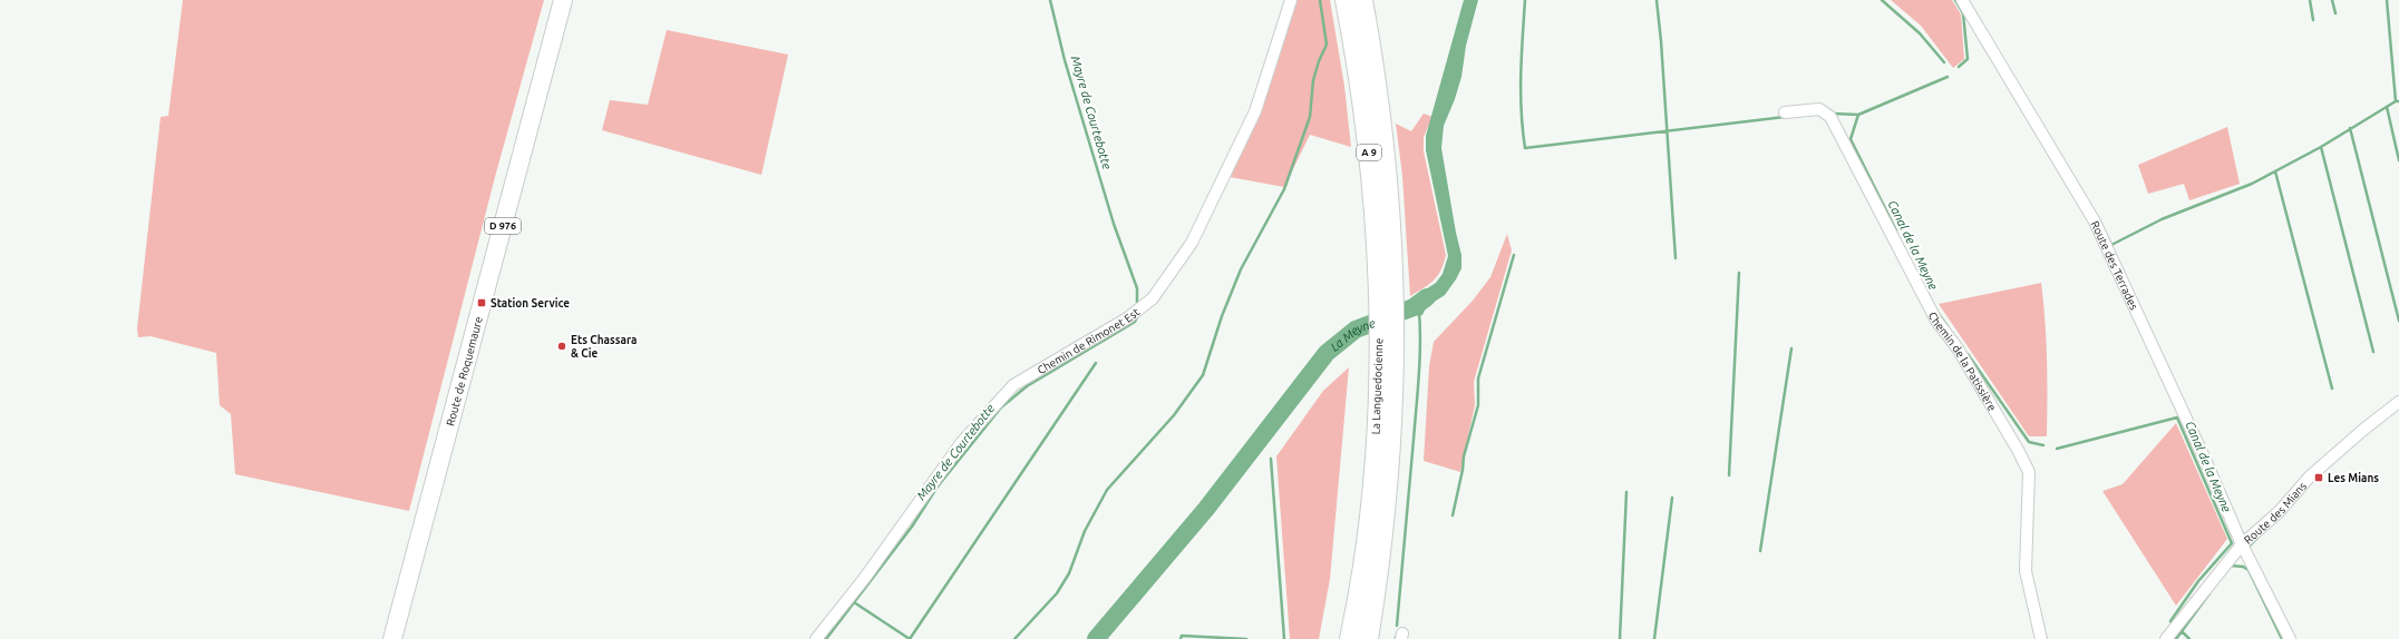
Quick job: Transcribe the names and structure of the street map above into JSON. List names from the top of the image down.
{
  "streets": {
    "highway": ["A 9", "La Languedocienne"],
    "main road": ["D 976", "Route de Roquemaure"],
    "street": [
      "Route des Terrades",
      "Chemin de Rimonet Est",
      "Chemin de la Patissière",
      "Route des Mians"
    ]
  },
  "crossings": [
    ["Route des Terrades", "Route des Mians"]
  ],
  "water": ["Mayre de Courtebotte", "Canal de la Meyne", "La Meyne"],
  "places": {
    "transit": ["Station Service", "Les Mians"],
    "other": ["Ets Chassara & Cie"]
  }
}
